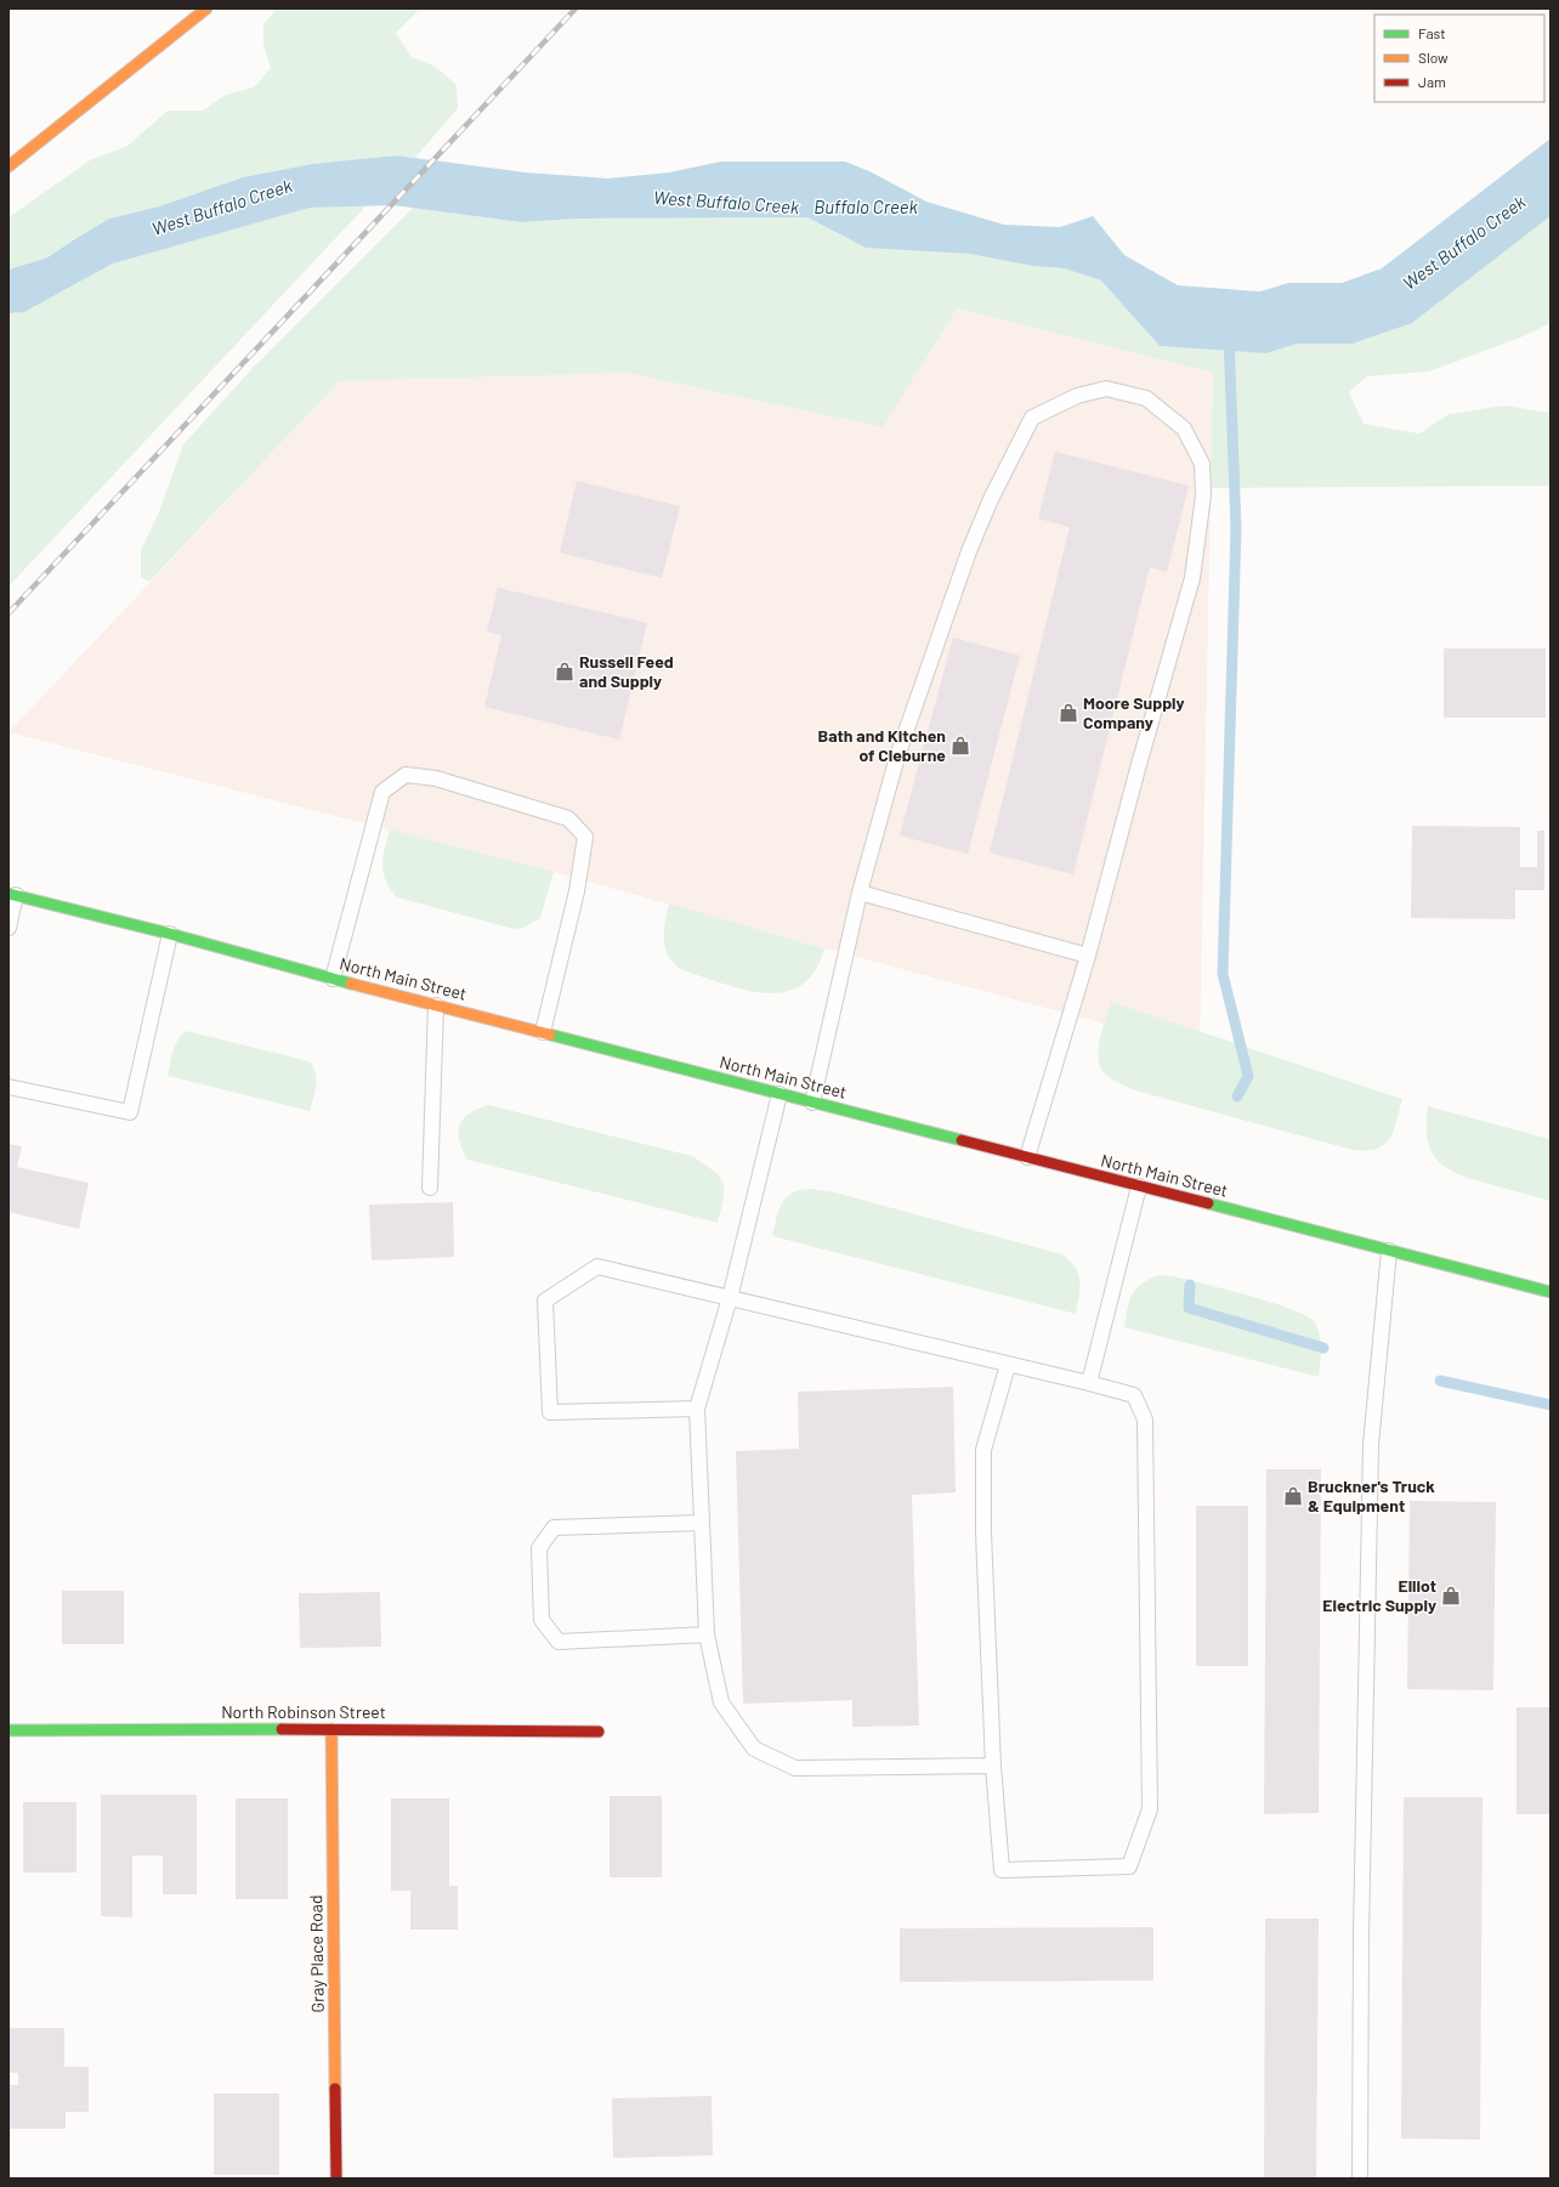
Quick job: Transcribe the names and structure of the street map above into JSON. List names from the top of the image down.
{
  "streets": {
    "main road": ["North Main Street", "North Robinson Street", "Gray Place Road"]
  },
  "crossings": [
    ["North Robinson Street", "Gray Place Road"]
  ],
  "water": ["West Buffalo Creek", "Buffalo Creek"],
  "places": {
    "shop": [
      "Russell Feed and Supply",
      "Moore Supply Company",
      "Bath and Kitchen of Cleburne",
      "Bruckner's Truck & Equipment",
      "Elliot Electric Supply"
    ]
  },
  "legend": ["Fast", "Slow", "Jam"]
}
